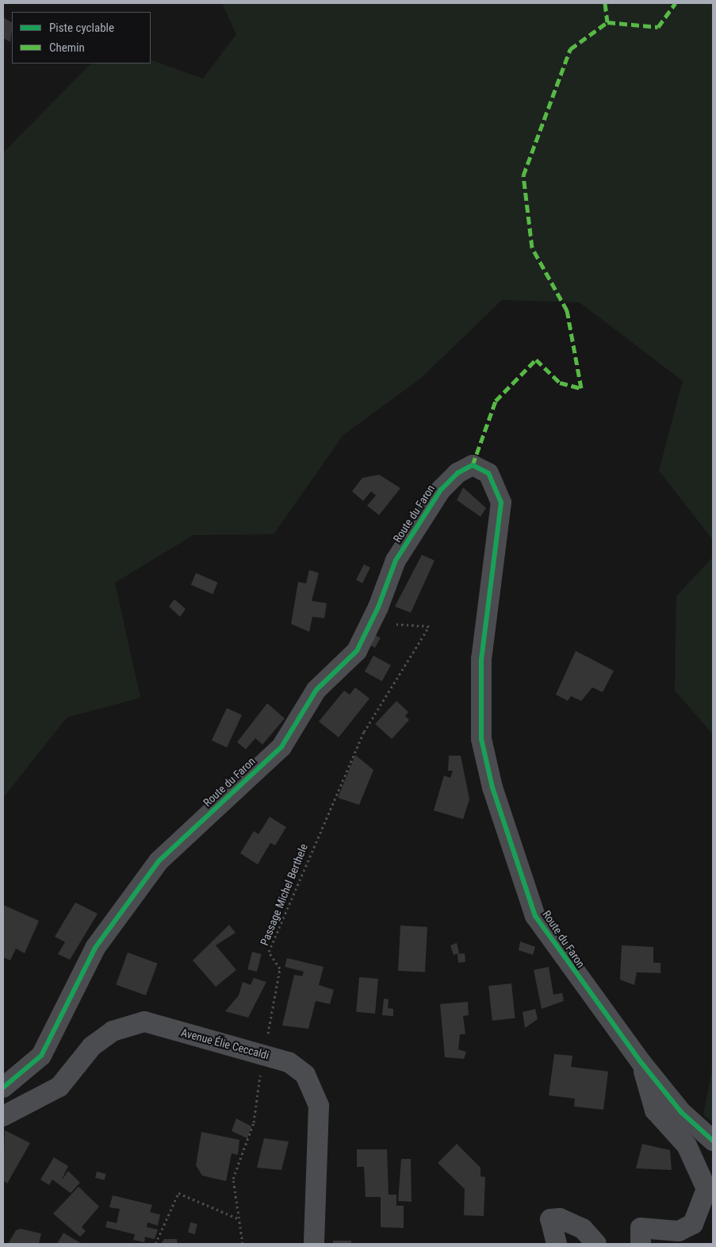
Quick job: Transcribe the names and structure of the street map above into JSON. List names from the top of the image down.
{
  "streets": {
    "street": ["Route du Faron", "Avenue Élie Ceccaldi"],
    "path": ["Passage Michel Berthele"]
  },
  "crossings": [
    ["Route du Faron", "Passage Michel Berthele"]
  ],
  "legend": ["Piste cyclable", "Chemin"]
}
